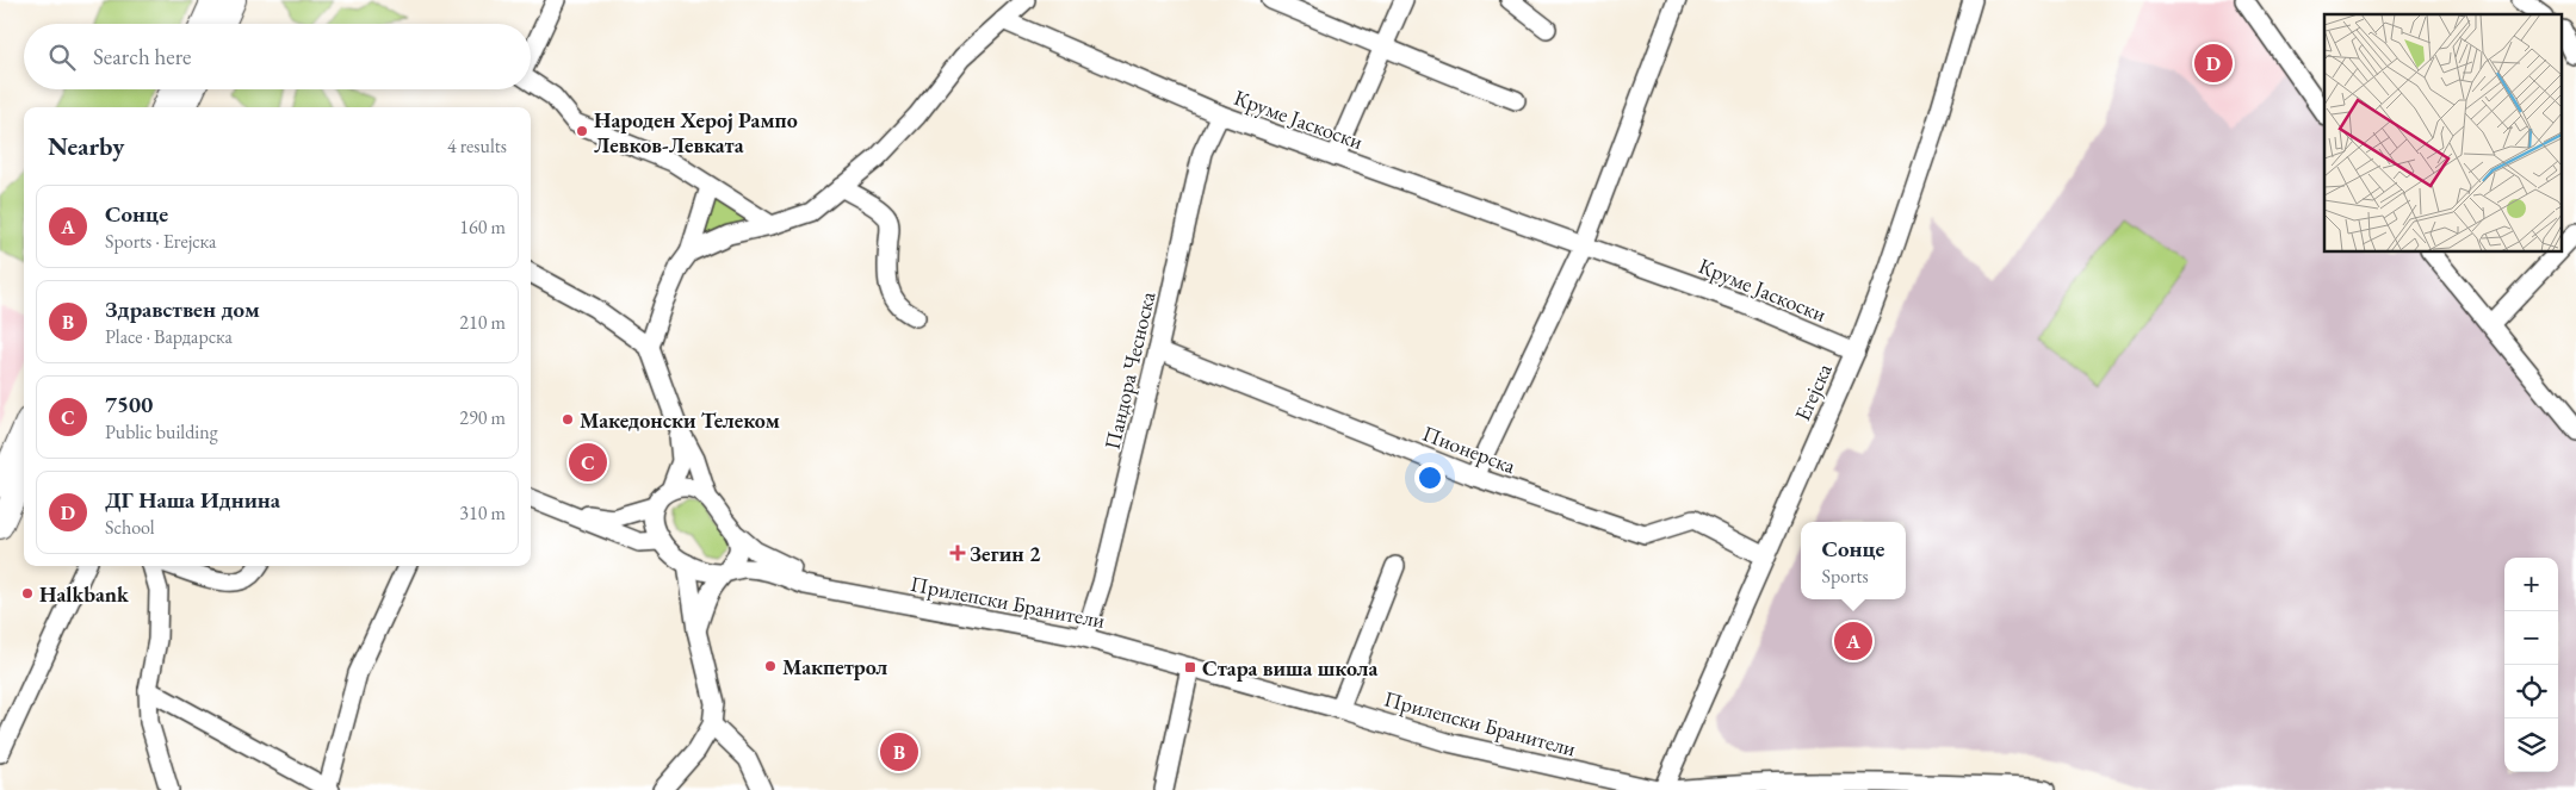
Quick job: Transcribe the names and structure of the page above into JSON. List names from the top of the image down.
{
  "streets": {
    "street": [
      "Круме Јаскоски",
      "Пандора Чесноска",
      "Егејска",
      "Пионерска",
      "Прилепски Бранители"
    ]
  },
  "crossings": [
    ["Круме Јаскоски", "Пандора Чесноска"],
    ["Круме Јаскоски", "Егејска"],
    ["Пандора Чесноска", "Пионерска"],
    ["Пандора Чесноска", "Прилепски Бранители"],
    ["Егејска", "Пионерска"]
  ],
  "places": {
    "other": [
      "Народен Херој Рампо Левков-Левката",
      "Македонски Телеком",
      "Halkbank",
      "Макпетрол"
    ],
    "health": ["Зегин 2"],
    "transit": ["Стара виша школа"]
  },
  "page": {
    "search": "Search here",
    "pins": [
      "D",
      "C",
      "A",
      "B"
    ],
    "heading": ["Nearby", "4 results"],
    "list": [
      {
        "mark": "A",
        "name": "Сонце",
        "note": "Sports · Егејска",
        "value": "160 m"
      },
      {
        "mark": "B",
        "name": "Здравствен дом",
        "note": "Place · Вардарска",
        "value": "210 m"
      },
      {
        "mark": "C",
        "name": "7500",
        "note": "Public building",
        "value": "290 m"
      },
      {
        "mark": "D",
        "name": "ДГ Наша Иднина",
        "note": "School",
        "value": "310 m"
      }
    ],
    "popup": ["Сонце", "Sports"],
    "map_buttons": ["+", "−"]
  }
}
